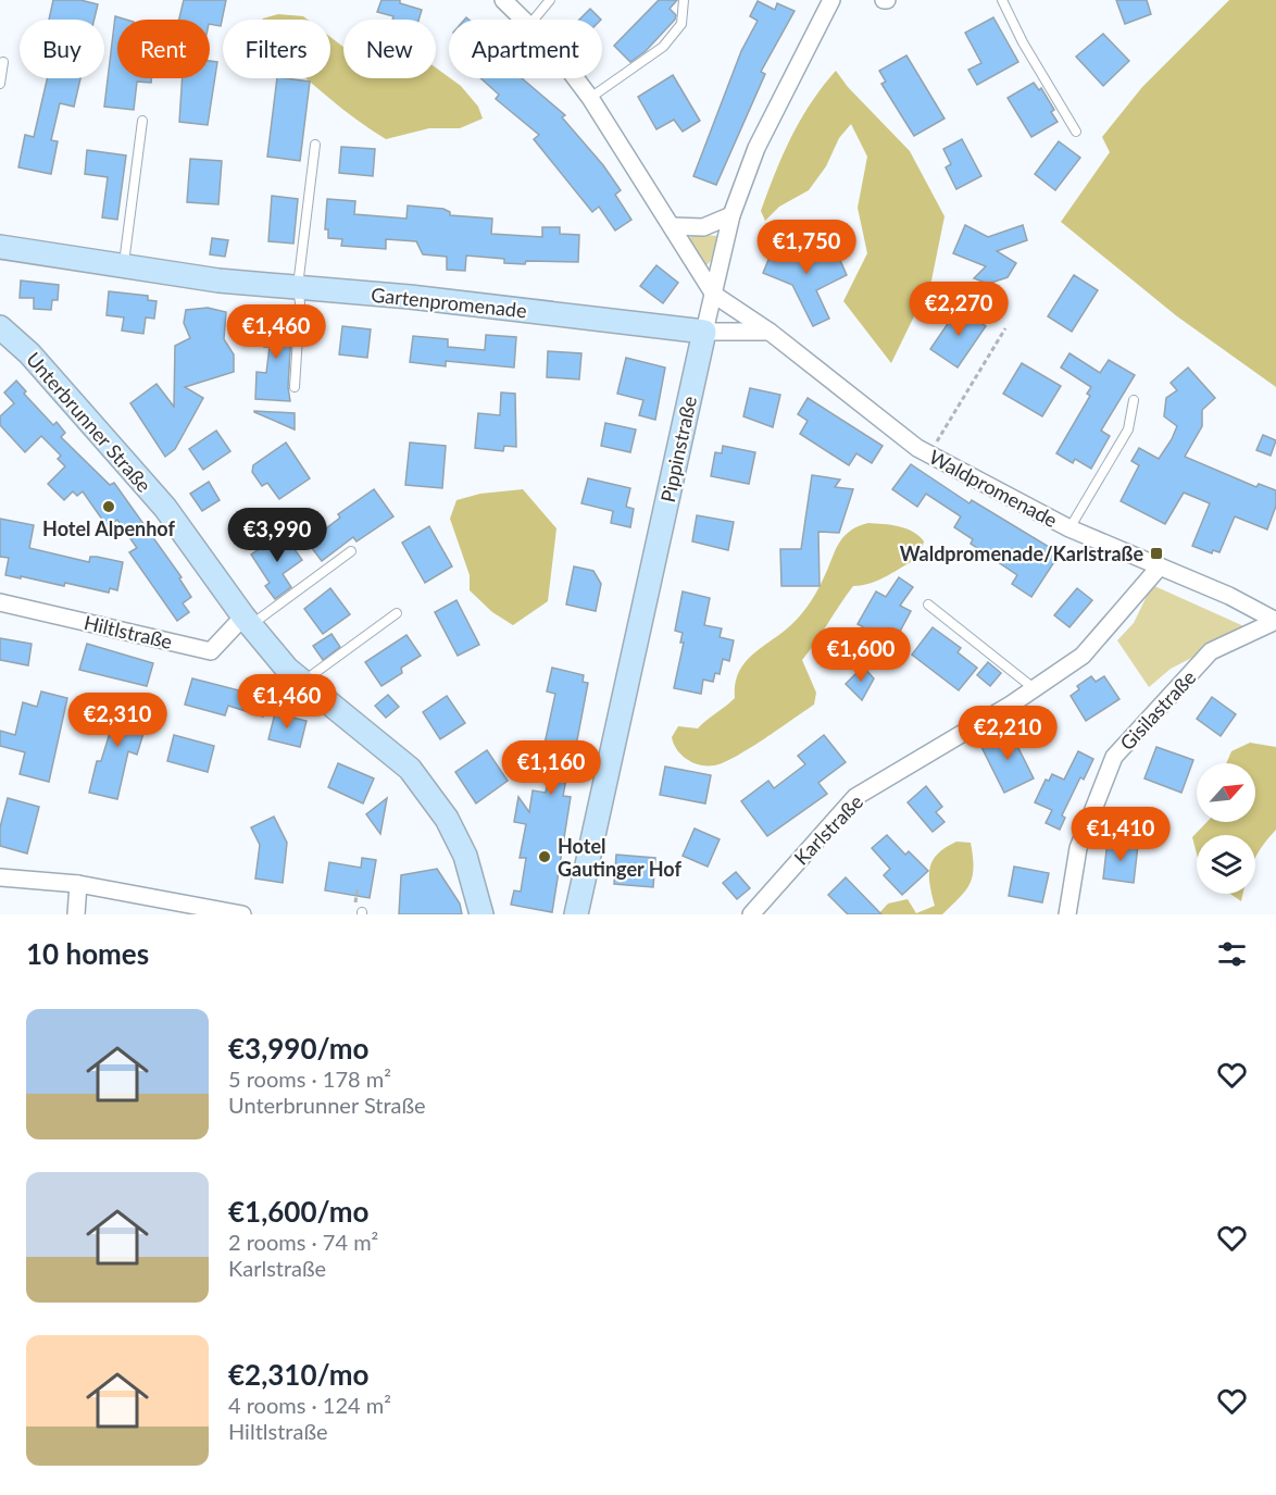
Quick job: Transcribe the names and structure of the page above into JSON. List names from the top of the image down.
{
  "streets": {
    "street": [
      "Gartenpromenade",
      "Unterbrunner Straße",
      "Pippinstraße",
      "Waldpromenade",
      "Hiltlstraße",
      "Gisilastraße",
      "Karlstraße"
    ]
  },
  "crossings": [
    ["Gartenpromenade", "Pippinstraße"],
    ["Unterbrunner Straße", "Hiltlstraße"],
    ["Pippinstraße", "Waldpromenade"],
    ["Waldpromenade", "Gisilastraße"],
    ["Waldpromenade", "Karlstraße"]
  ],
  "places": {
    "other": ["Hotel Alpenhof", "Hotel Gautinger Hof"],
    "transit": ["Waldpromenade/Karlstraße"]
  },
  "north": "top right",
  "page": {
    "chip": [
      "Buy",
      "Rent",
      "Filters",
      "New",
      "Apartment"
    ],
    "price": [
      "€1,750",
      "€2,270",
      "€1,460",
      "€3,990",
      "€1,600",
      "€1,460",
      "€2,310",
      "€2,210",
      "€1,160",
      "€1,410"
    ],
    "heading": "10 homes",
    "list": [
      {
        "name": "€3,990/mo",
        "note": "5 rooms · 178 m² · Unterbrunner Straße"
      },
      {
        "name": "€1,600/mo",
        "note": "2 rooms · 74 m² · Karlstraße"
      },
      {
        "name": "€2,310/mo",
        "note": "4 rooms · 124 m² · Hiltlstraße"
      }
    ]
  }
}
